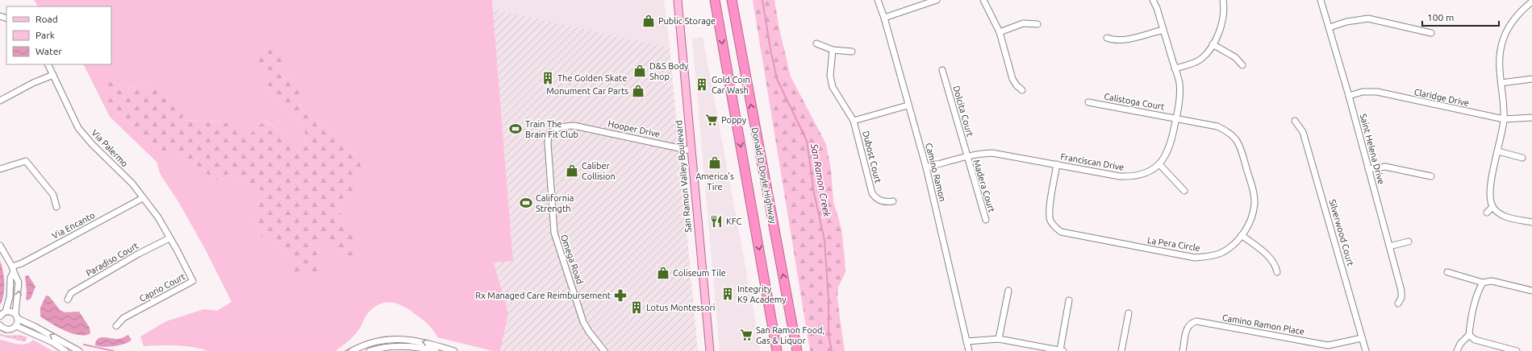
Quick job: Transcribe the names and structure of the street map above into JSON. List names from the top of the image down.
{
  "streets": {
    "highway": ["Donald D Doyle Highway"],
    "main road": ["San Ramon Valley Boulevard"],
    "street": [
      "Claridge Drive",
      "Calistoga Court",
      "Dolcita Court",
      "Hooper Drive",
      "Via Palermo",
      "Saint Helena Drive",
      "Dubost Court",
      "Franciscan Drive",
      "Camino Ramon",
      "Madera Court",
      "Via Encanto",
      "Silverwood Court",
      "La Pera Circle",
      "Paradiso Court",
      "Omega Road",
      "Caprio Court",
      "Camino Ramon Place"
    ]
  },
  "crossings": [
    ["Claridge Drive", "Saint Helena Drive"],
    ["Calistoga Court", "Franciscan Drive"],
    ["Calistoga Court", "La Pera Circle"],
    ["Dolcita Court", "Franciscan Drive"],
    ["Dolcita Court", "Madera Court"],
    ["Hooper Drive", "San Ramon Valley Boulevard"],
    ["Hooper Drive", "Omega Road"],
    ["Via Palermo", "Via Encanto"],
    ["Via Palermo", "Paradiso Court"],
    ["Via Palermo", "Caprio Court"],
    ["Dubost Court", "Camino Ramon"],
    ["Franciscan Drive", "Camino Ramon"],
    ["Franciscan Drive", "Madera Court"],
    ["Franciscan Drive", "La Pera Circle"],
    ["Silverwood Court", "Camino Ramon Place"],
    ["Paradiso Court", "Caprio Court"]
  ],
  "water": ["San Ramon Creek"],
  "places": {
    "shop": [
      "Public Storage",
      "D&S Body Shop",
      "Monument Car Parts",
      "America's Tire",
      "Caliber Collision",
      "Coliseum Tile"
    ],
    "building": [
      "The Golden Skate",
      "Gold Coin Car Wash",
      "Integrity K9 Academy",
      "Lotus Montessori"
    ],
    "supermarket": ["Poppy", "San Ramon Food, Gas & Liquor"],
    "sports": ["Train The Brain Fit Club", "California Strength"],
    "restaurant": ["KFC"],
    "pharmacy": ["Rx Managed Care Reimbursement"]
  },
  "legend": ["Road", "Park", "Water"],
  "scale_bar": "100 m"
}
